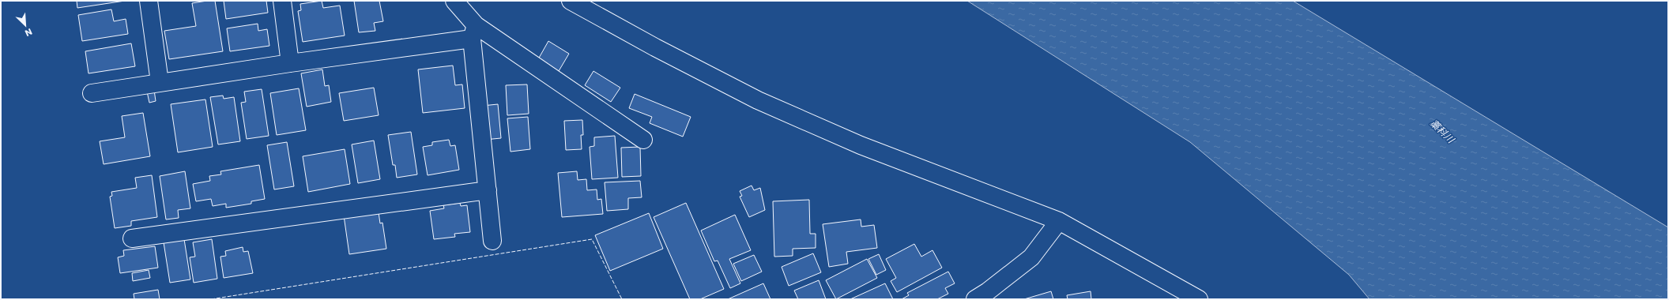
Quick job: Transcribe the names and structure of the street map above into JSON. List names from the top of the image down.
{
  "water": ["藁科川"],
  "north": "bottom right"
}
